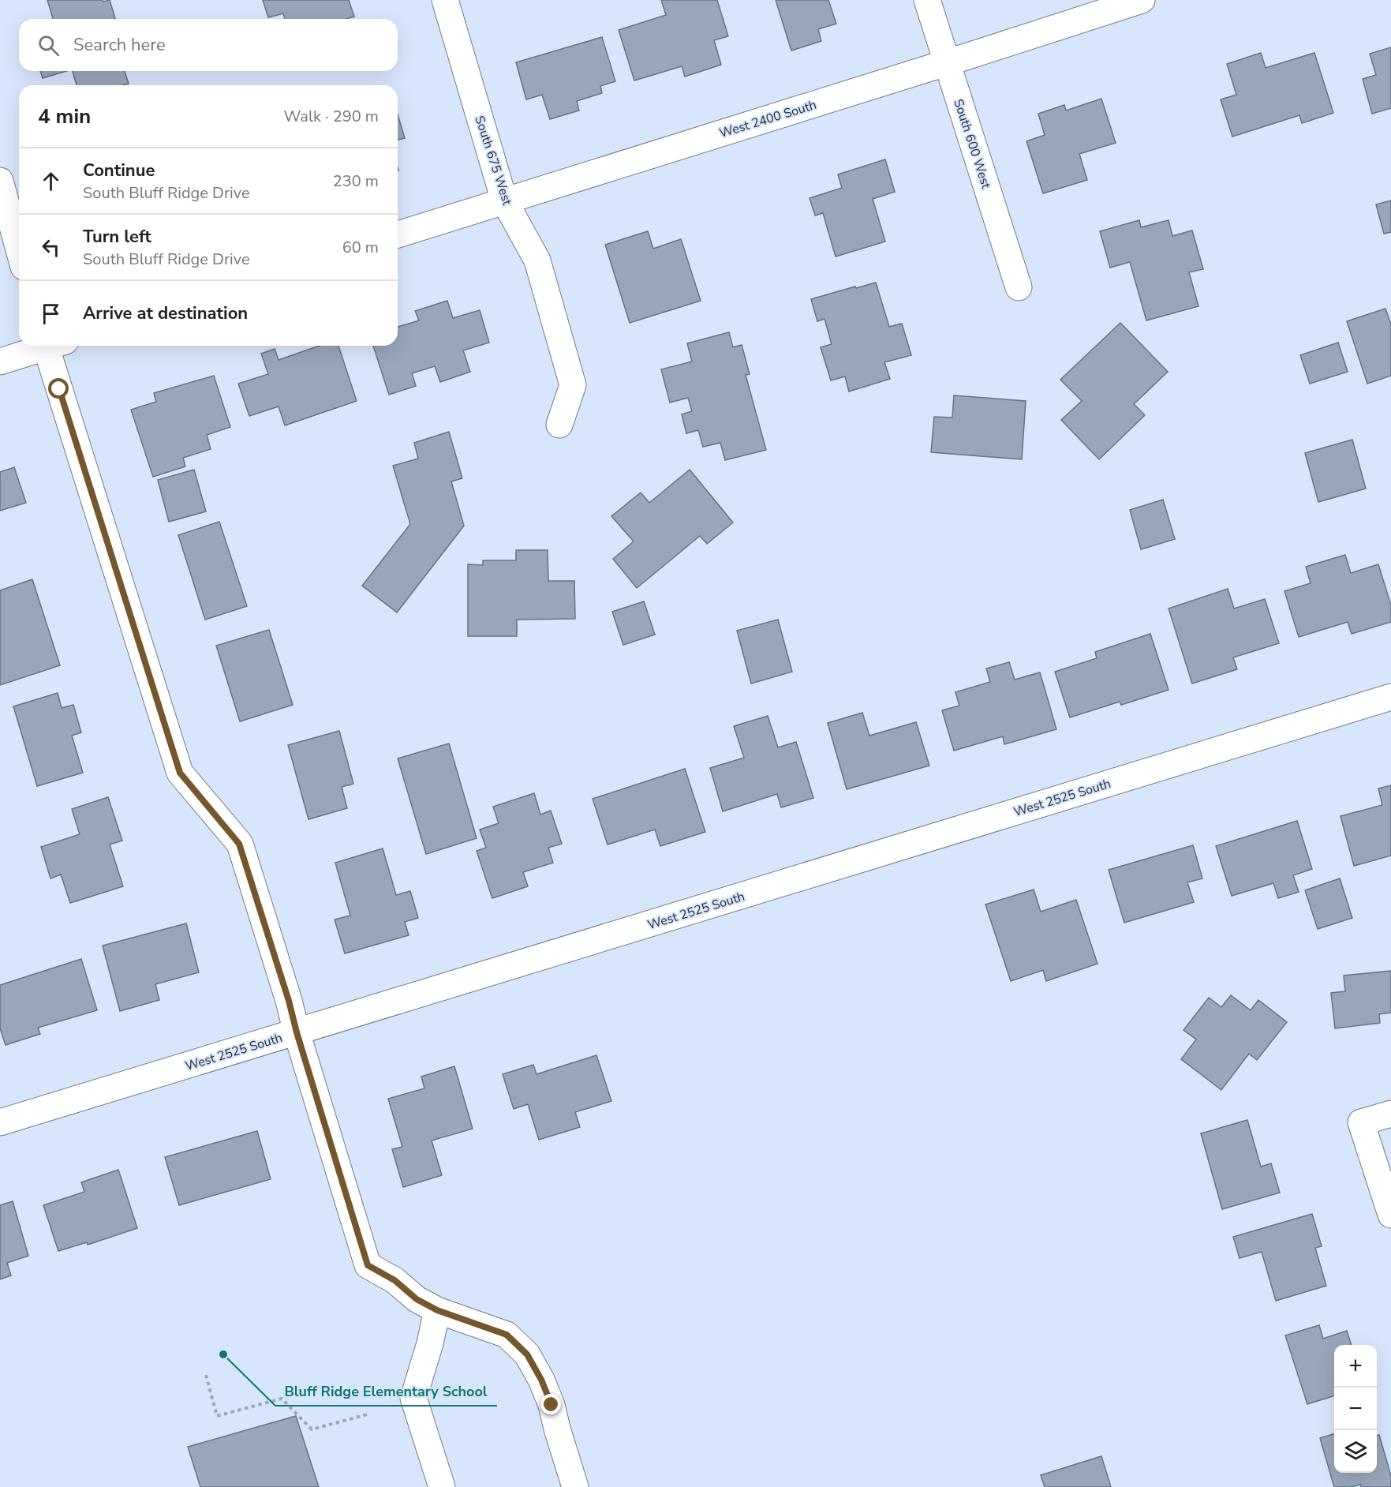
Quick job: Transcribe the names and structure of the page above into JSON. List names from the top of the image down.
{
  "streets": {
    "street": [
      "West 2400 South",
      "South 600 West",
      "South 675 West",
      "West 2525 South"
    ]
  },
  "crossings": [
    ["West 2400 South", "South 600 West"],
    ["West 2400 South", "South 675 West"]
  ],
  "places": ["Bluff Ridge Elementary School"],
  "page": {
    "search": "Search here",
    "heading": ["4 min", "Walk · 290 m"],
    "list": [
      ["Continue", "South Bluff Ridge Drive", "230 m"],
      ["Turn left", "South Bluff Ridge Drive", "60 m"],
      "Arrive at destination"
    ],
    "map_buttons": ["+", "−"]
  }
}
